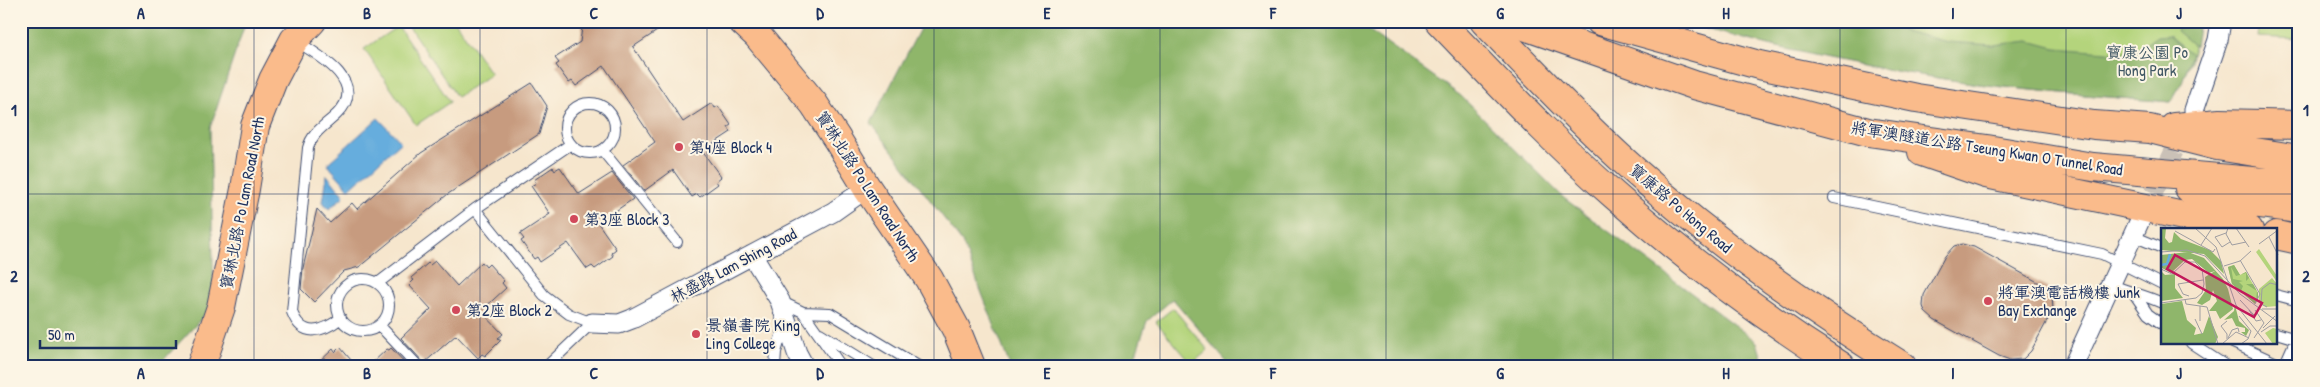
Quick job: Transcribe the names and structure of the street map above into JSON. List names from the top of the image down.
{
  "streets": {
    "main road": ["將軍澳隧道公路 Tseung Kwan O Tunnel Road", "寶琳北路 Po Lam Road North", "寶康路 Po Hong Road"],
    "street": ["林盛路 Lam Shing Road"]
  },
  "crossings": [
    ["寶琳北路 Po Lam Road North", "林盛路 Lam Shing Road"]
  ],
  "parks": ["寶康公園 Po Hong Park"],
  "places": [
    "第4座 Block 4",
    "第3座 Block 3",
    "將軍澳電話機樓 Junk Bay Exchange",
    "第2座 Block 2",
    "景嶺書院 King Ling College"
  ],
  "scale_bar": "50 m",
  "grid": {
    "columns": [
      "A",
      "B",
      "C",
      "D",
      "E",
      "F",
      "G",
      "H",
      "I",
      "J"
    ],
    "rows": ["1", "2"]
  }
}
